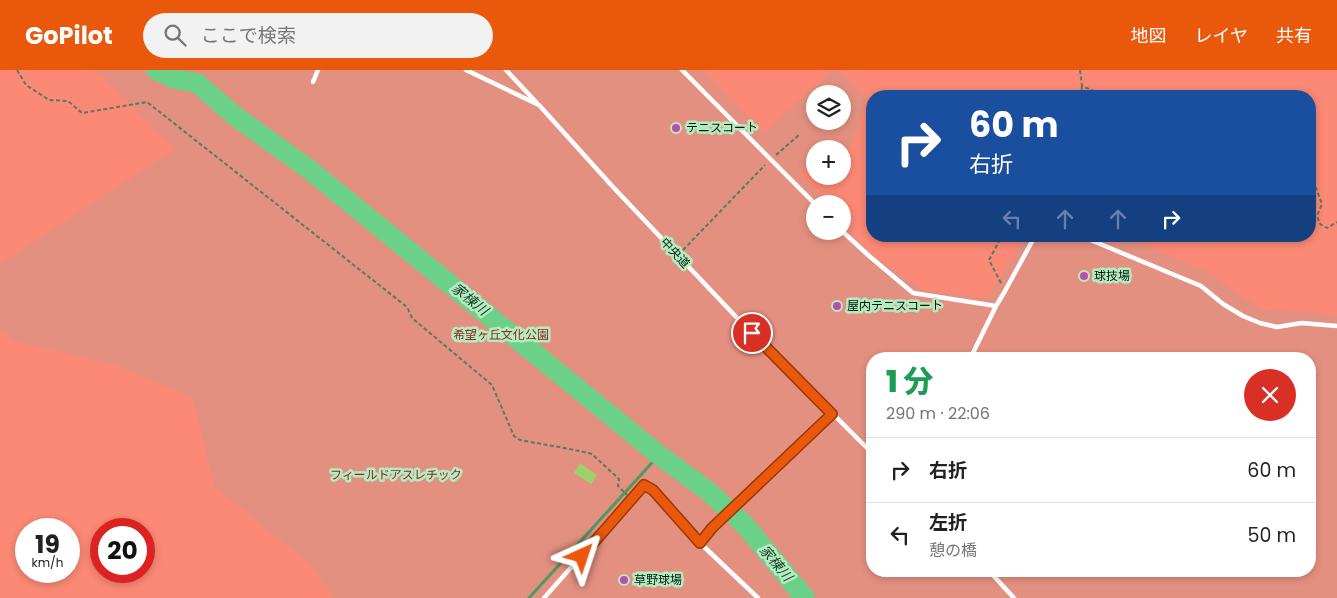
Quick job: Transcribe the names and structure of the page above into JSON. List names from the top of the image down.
{
  "streets": {
    "lane": ["中央道"]
  },
  "water": ["家棟川"],
  "parks": ["希望ヶ丘文化公園", "フィールドアスレチック"],
  "places": [
    "テニスコート",
    "球技場",
    "屋内テニスコート",
    "草野球場"
  ],
  "page": {
    "header": "GoPilot",
    "search": "ここで検索",
    "nav": ["地図", "レイヤ", "共有"],
    "map_buttons": ["+", "−"],
    "turn": ["60 m", "右折"],
    "heading": ["1 分", "290 m · 22:06"],
    "list": [
      {
        "name": "右折",
        "value": "60 m"
      },
      {
        "name": "左折",
        "note": "憩の橋",
        "value": "50 m"
      }
    ],
    "speed": "19 km/h",
    "limit": "20"
  }
}
